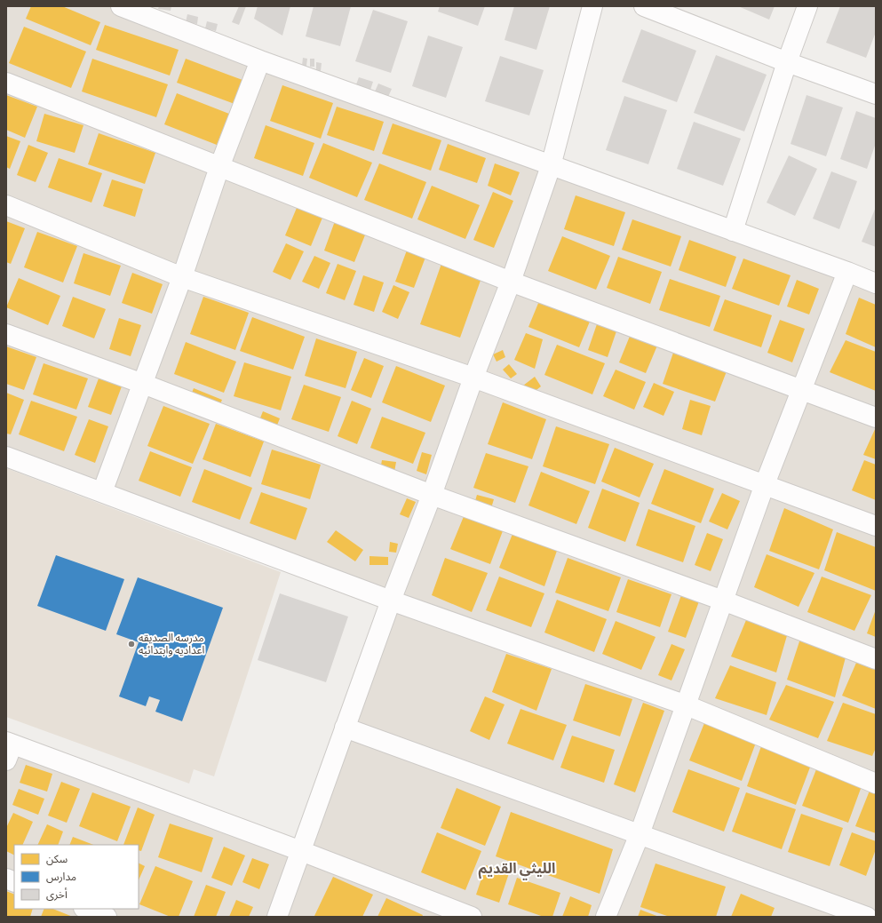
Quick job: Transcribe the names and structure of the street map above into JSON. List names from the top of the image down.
{
  "districts": ["الليثي القديم"],
  "places": ["مدرسه الصديقه اعداديه وابتدائيه"],
  "legend": ["سكن", "مدارس", "أخرى"]
}
